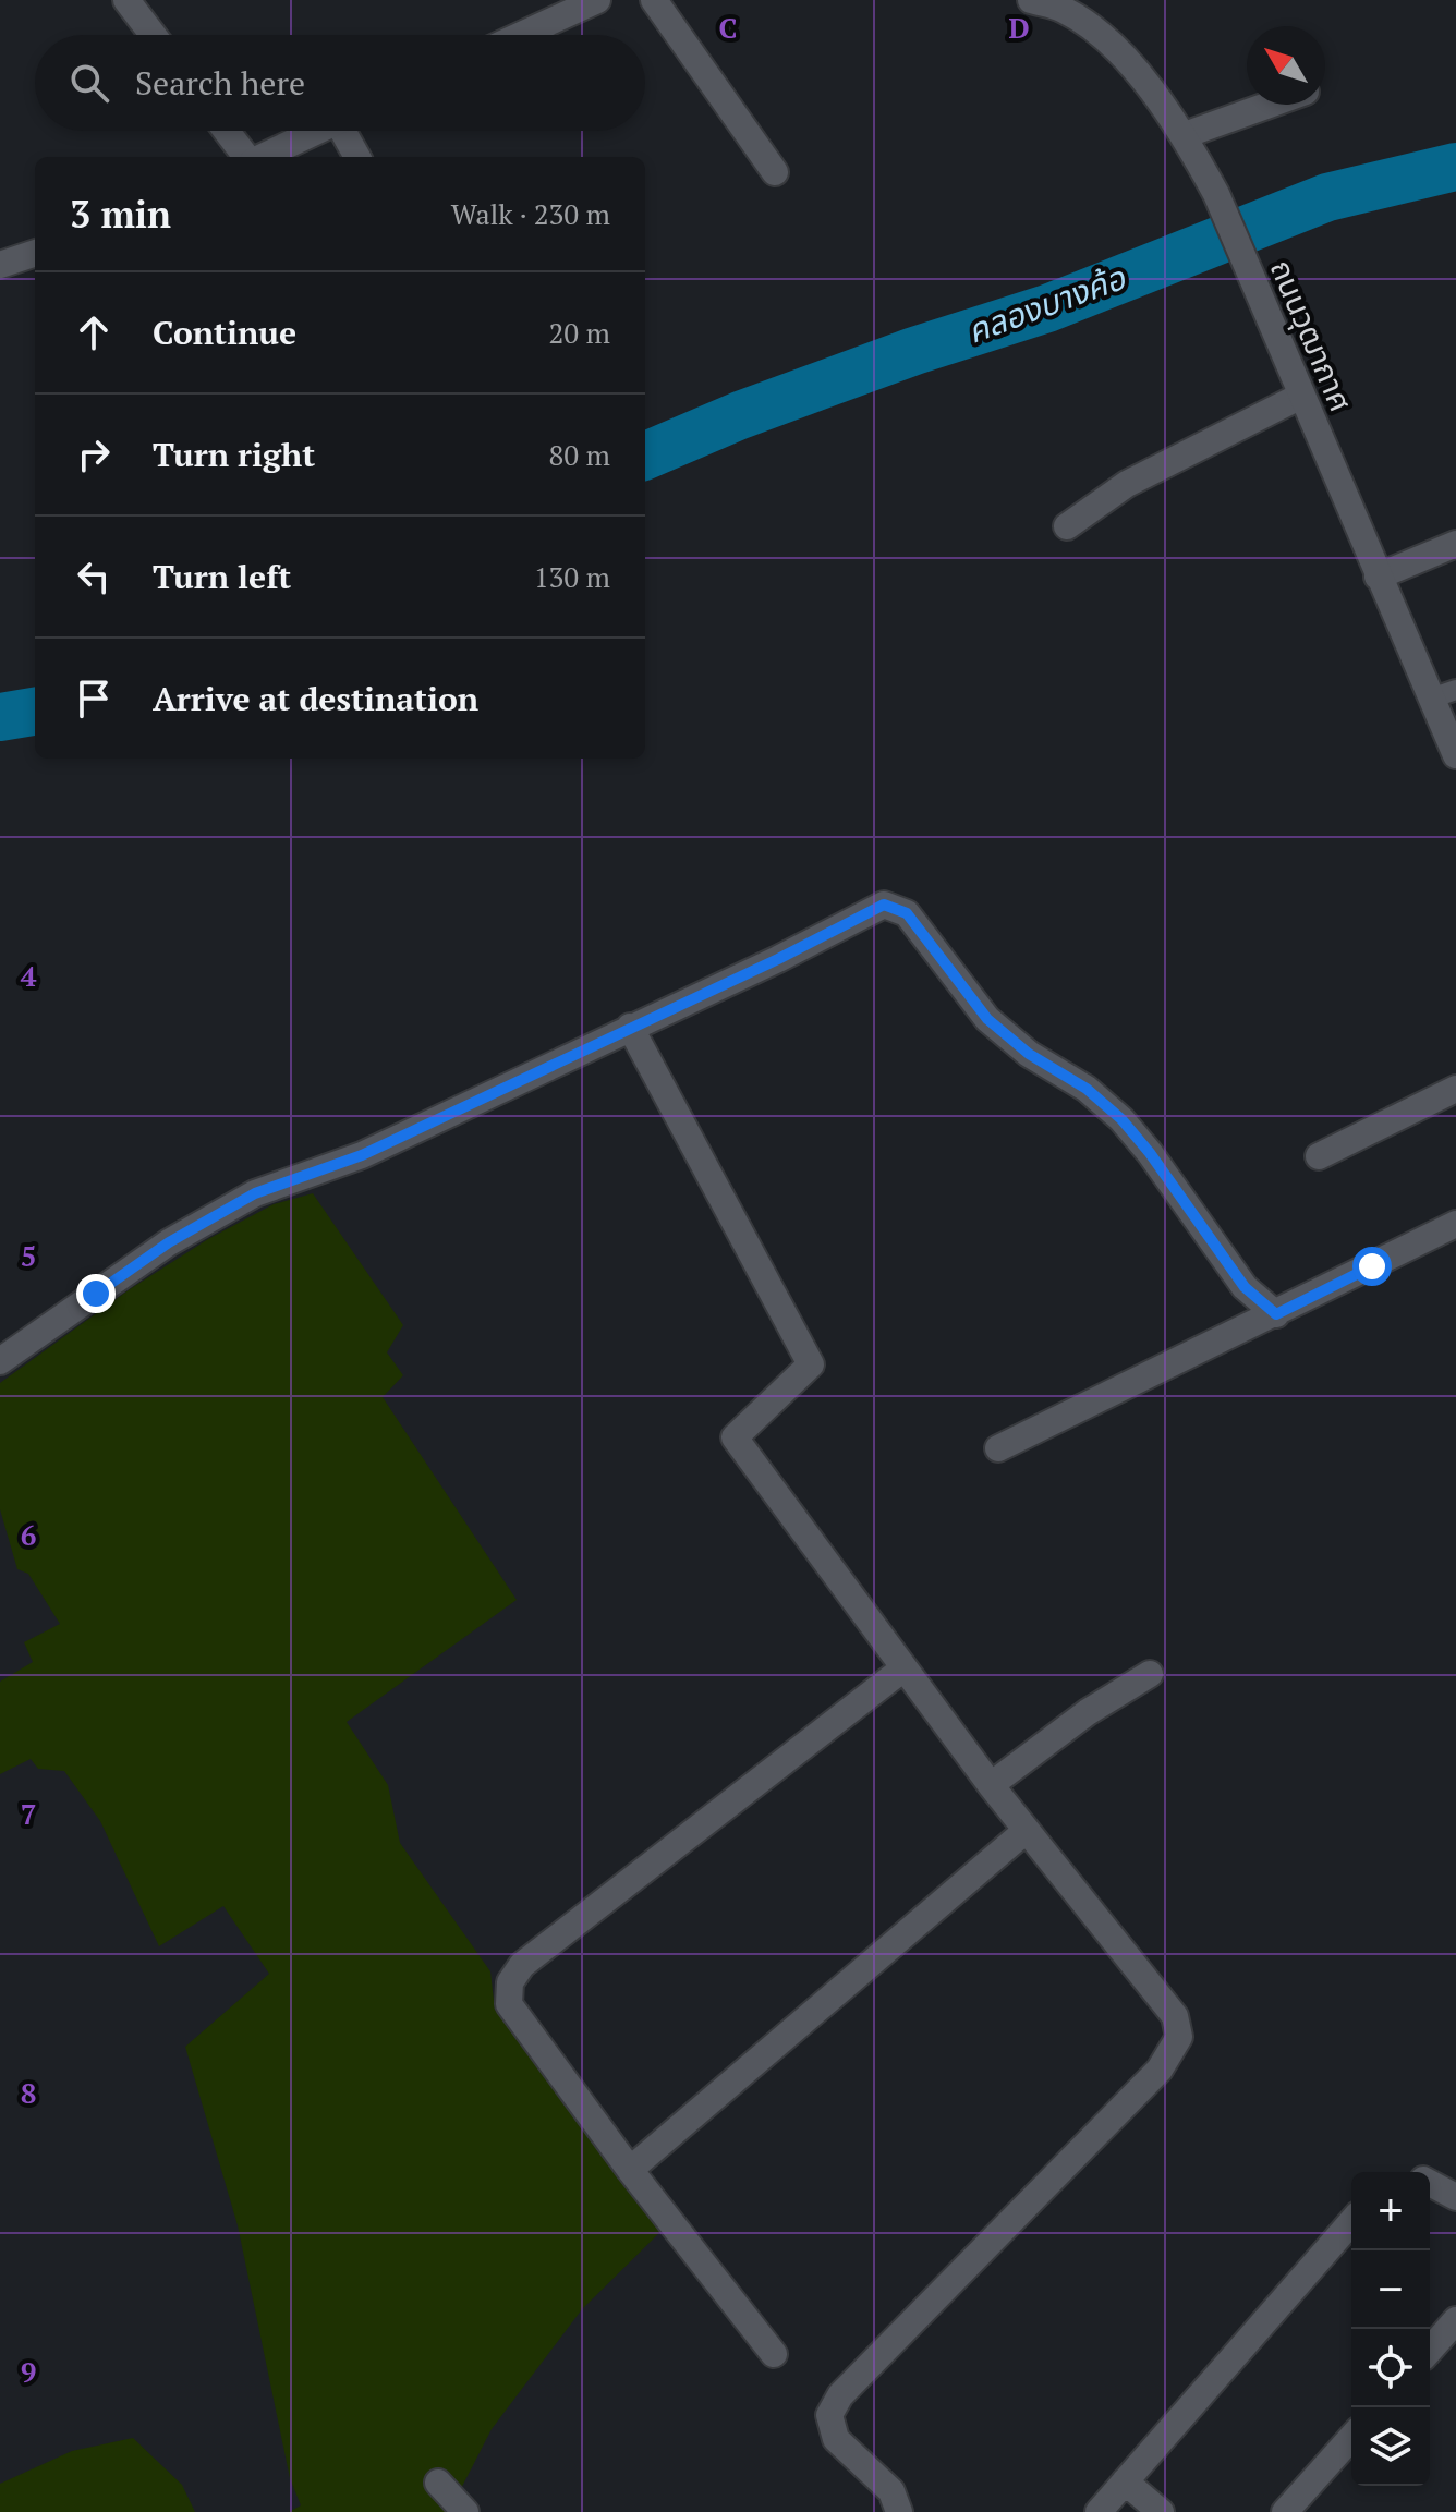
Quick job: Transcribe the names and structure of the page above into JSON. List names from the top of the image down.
{
  "streets": {
    "street": ["ถนนวุฒากาศ"]
  },
  "water": ["คลองบางค้อ"],
  "north": "top left",
  "page": {
    "search": "Search here",
    "heading": ["3 min", "Walk · 230 m"],
    "list": [
      ["Continue", "20 m"],
      ["Turn right", "80 m"],
      ["Turn left", "130 m"],
      "Arrive at destination"
    ],
    "map_buttons": ["+", "−"]
  },
  "grid": {
    "columns": ["C", "D"],
    "rows": [
      "4",
      "5",
      "6",
      "7",
      "8",
      "9"
    ]
  }
}
